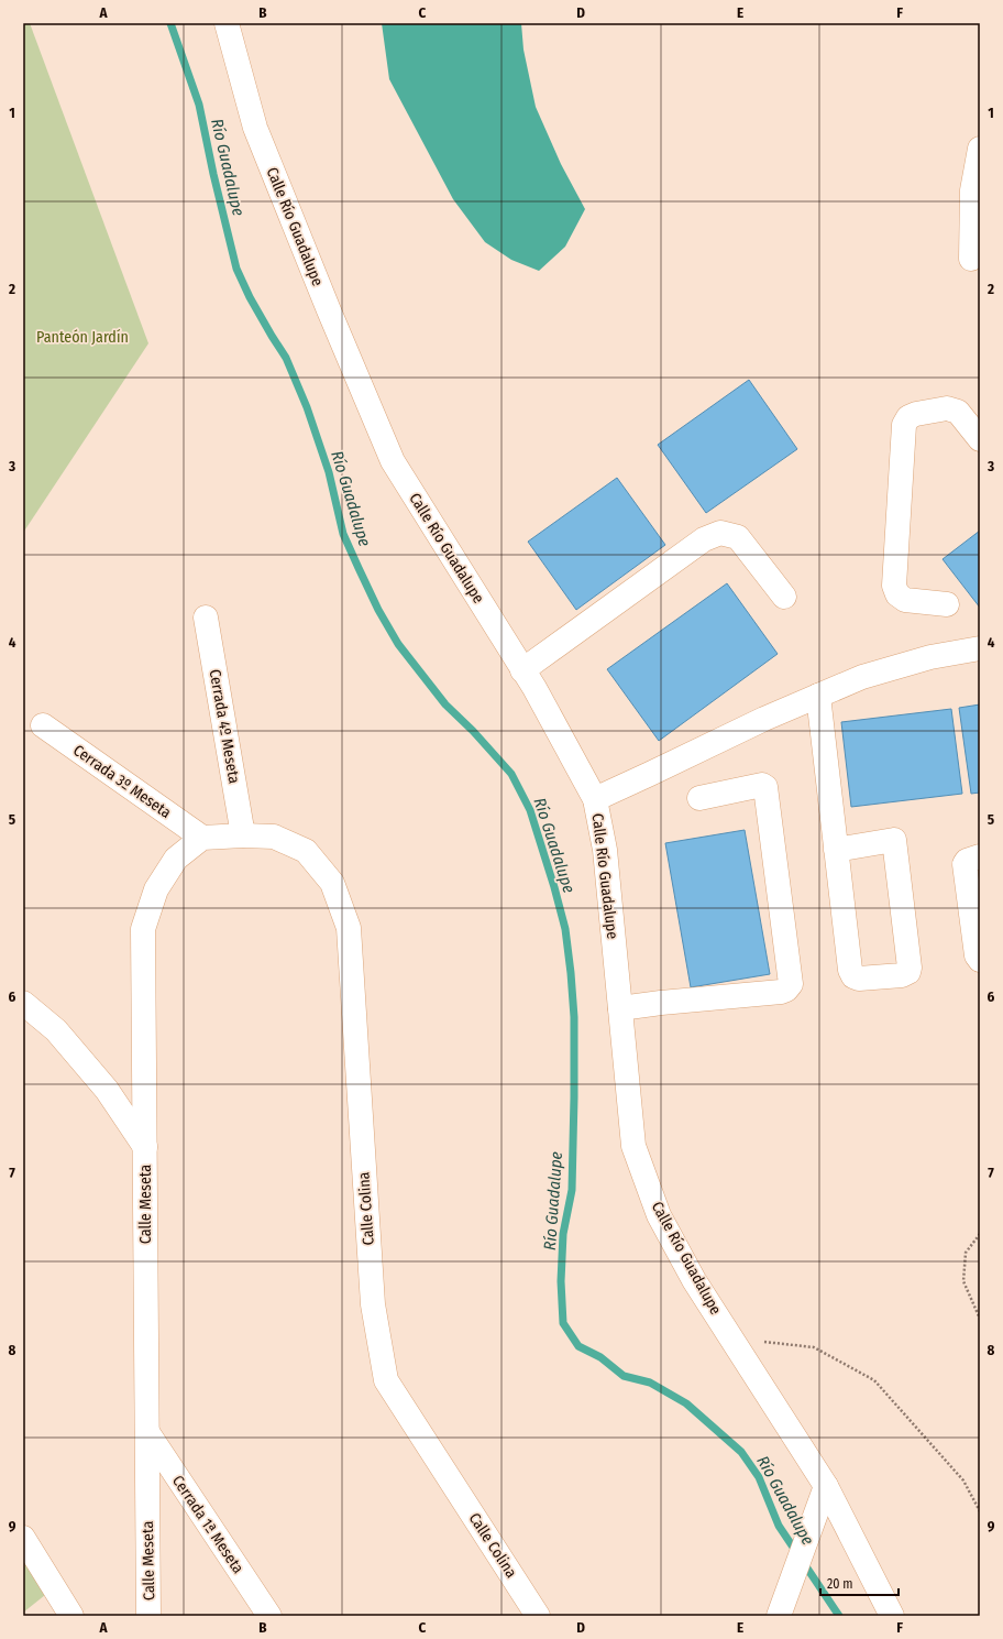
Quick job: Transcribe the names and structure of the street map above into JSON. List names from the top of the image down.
{
  "streets": {
    "street": [
      "Calle Río Guadalupe",
      "Cerrada 4º Meseta",
      "Cerrada 3º Meseta",
      "Calle Meseta",
      "Calle Colina",
      "Cerrada 1ª Meseta"
    ]
  },
  "crossings": [
    ["Cerrada 4º Meseta", "Calle Colina"],
    ["Cerrada 3º Meseta", "Calle Meseta"],
    ["Calle Meseta", "Cerrada 1ª Meseta"]
  ],
  "water": ["Río Guadalupe"],
  "parks": ["Panteón Jardín"],
  "scale_bar": "20 m",
  "grid": {
    "columns": [
      "A",
      "B",
      "C",
      "D",
      "E",
      "F"
    ],
    "rows": [
      "1",
      "2",
      "3",
      "4",
      "5",
      "6",
      "7",
      "8",
      "9"
    ]
  }
}
